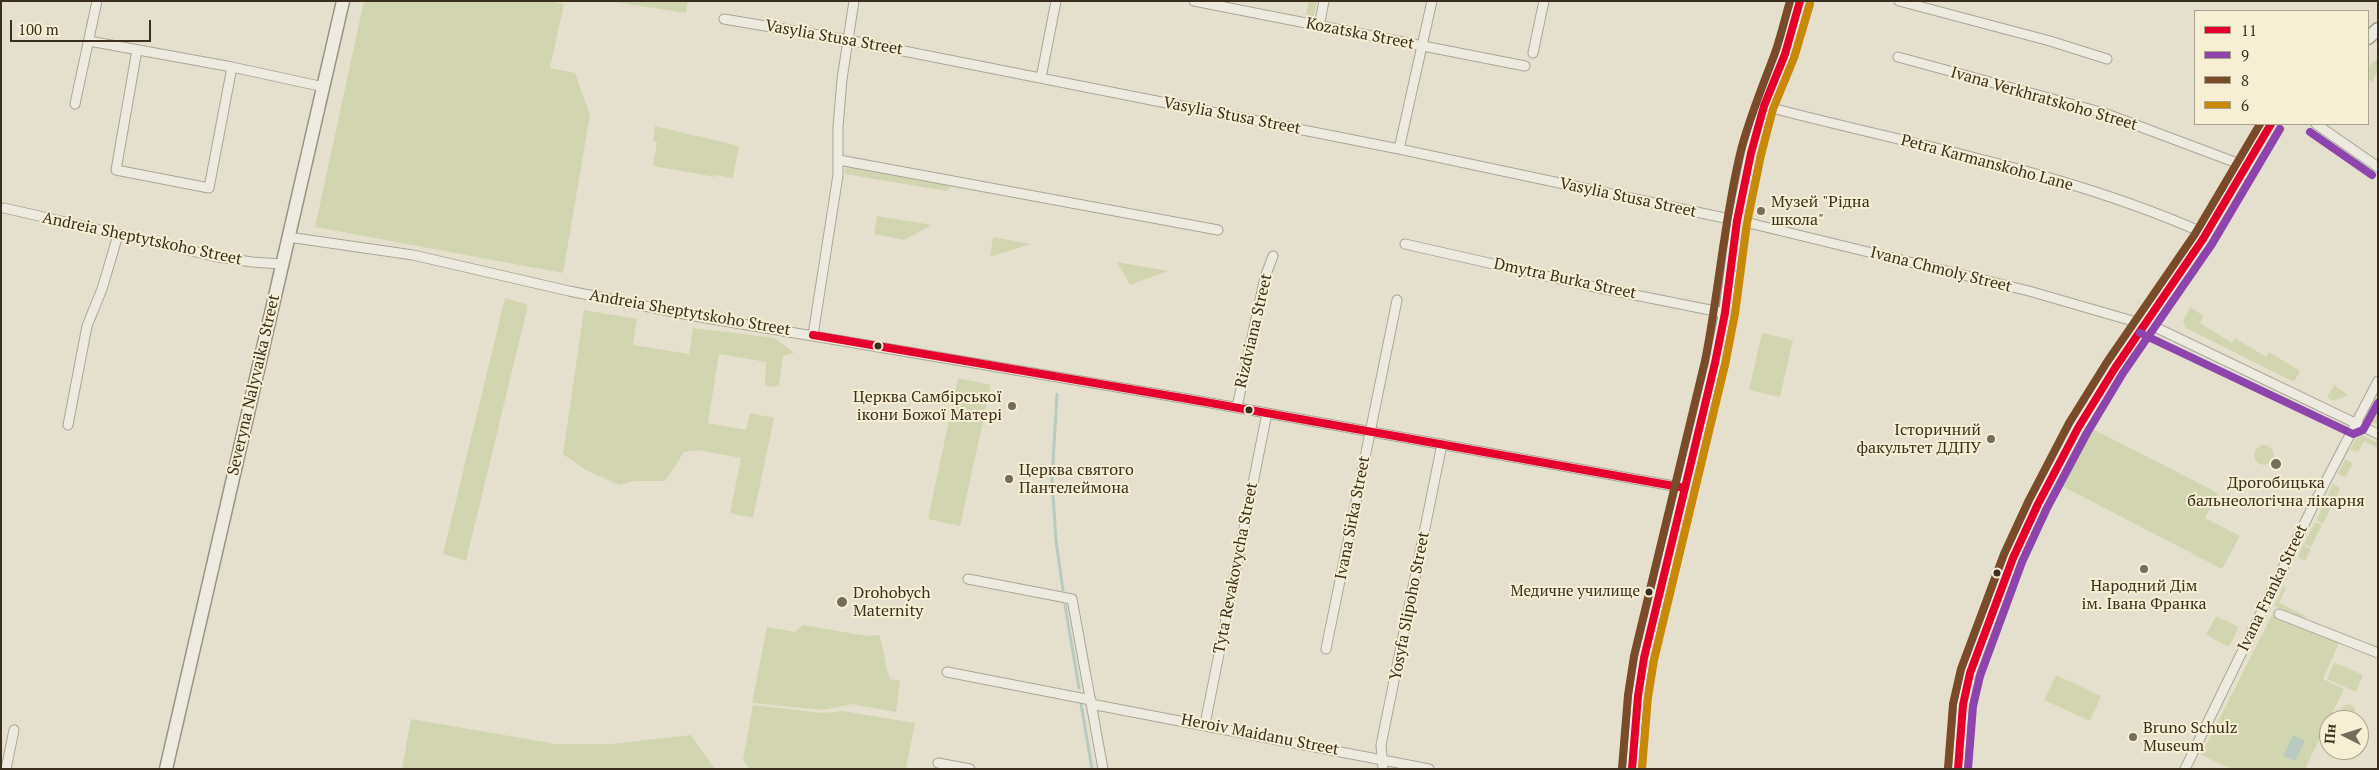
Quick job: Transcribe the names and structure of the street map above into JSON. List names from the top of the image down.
{
  "streets": {
    "street": [
      "Kozatska Street",
      "Vasylia Stusa Street",
      "Ivana Verkhratskoho Street",
      "Petra Karmanskoho Lane",
      "Andreia Sheptytskoho Street",
      "Ivana Chmoly Street",
      "Dmytra Burka Street",
      "Rizdviana Street",
      "Severyna Nalyvaika Street",
      "Ivana Sirka Street",
      "Tyta Revakovycha Street",
      "Ivana Franka Street",
      "Yosyfa Slipoho Street",
      "Heroiv Maidanu Street"
    ]
  },
  "crossings": [
    ["Vasylia Stusa Street", "Ivana Chmoly Street"],
    ["Andreia Sheptytskoho Street", "Rizdviana Street"],
    ["Andreia Sheptytskoho Street", "Severyna Nalyvaika Street"],
    ["Andreia Sheptytskoho Street", "Ivana Sirka Street"],
    ["Andreia Sheptytskoho Street", "Tyta Revakovycha Street"],
    ["Andreia Sheptytskoho Street", "Yosyfa Slipoho Street"],
    ["Ivana Chmoly Street", "Ivana Franka Street"],
    ["Tyta Revakovycha Street", "Heroiv Maidanu Street"],
    ["Yosyfa Slipoho Street", "Heroiv Maidanu Street"]
  ],
  "places": [
    "Музей \"Рідна школа\"",
    "Церква Самбірської ікони Божої Матері",
    "Історичний факультет ДДПУ",
    "Дрогобицька бальнеологічна лікарня",
    "Церква святого Пантелеймона",
    "Народний Дім ім. Івана Франка",
    "Медичне училище",
    "Drohobych Maternity",
    "Bruno Schulz Museum"
  ],
  "lines": [
    "transit line 11",
    "transit line 8",
    "transit line 6",
    "transit line 9"
  ],
  "legend": [
    "11",
    "9",
    "8",
    "6"
  ],
  "scale_bar": "100 m",
  "north": "left"
}
